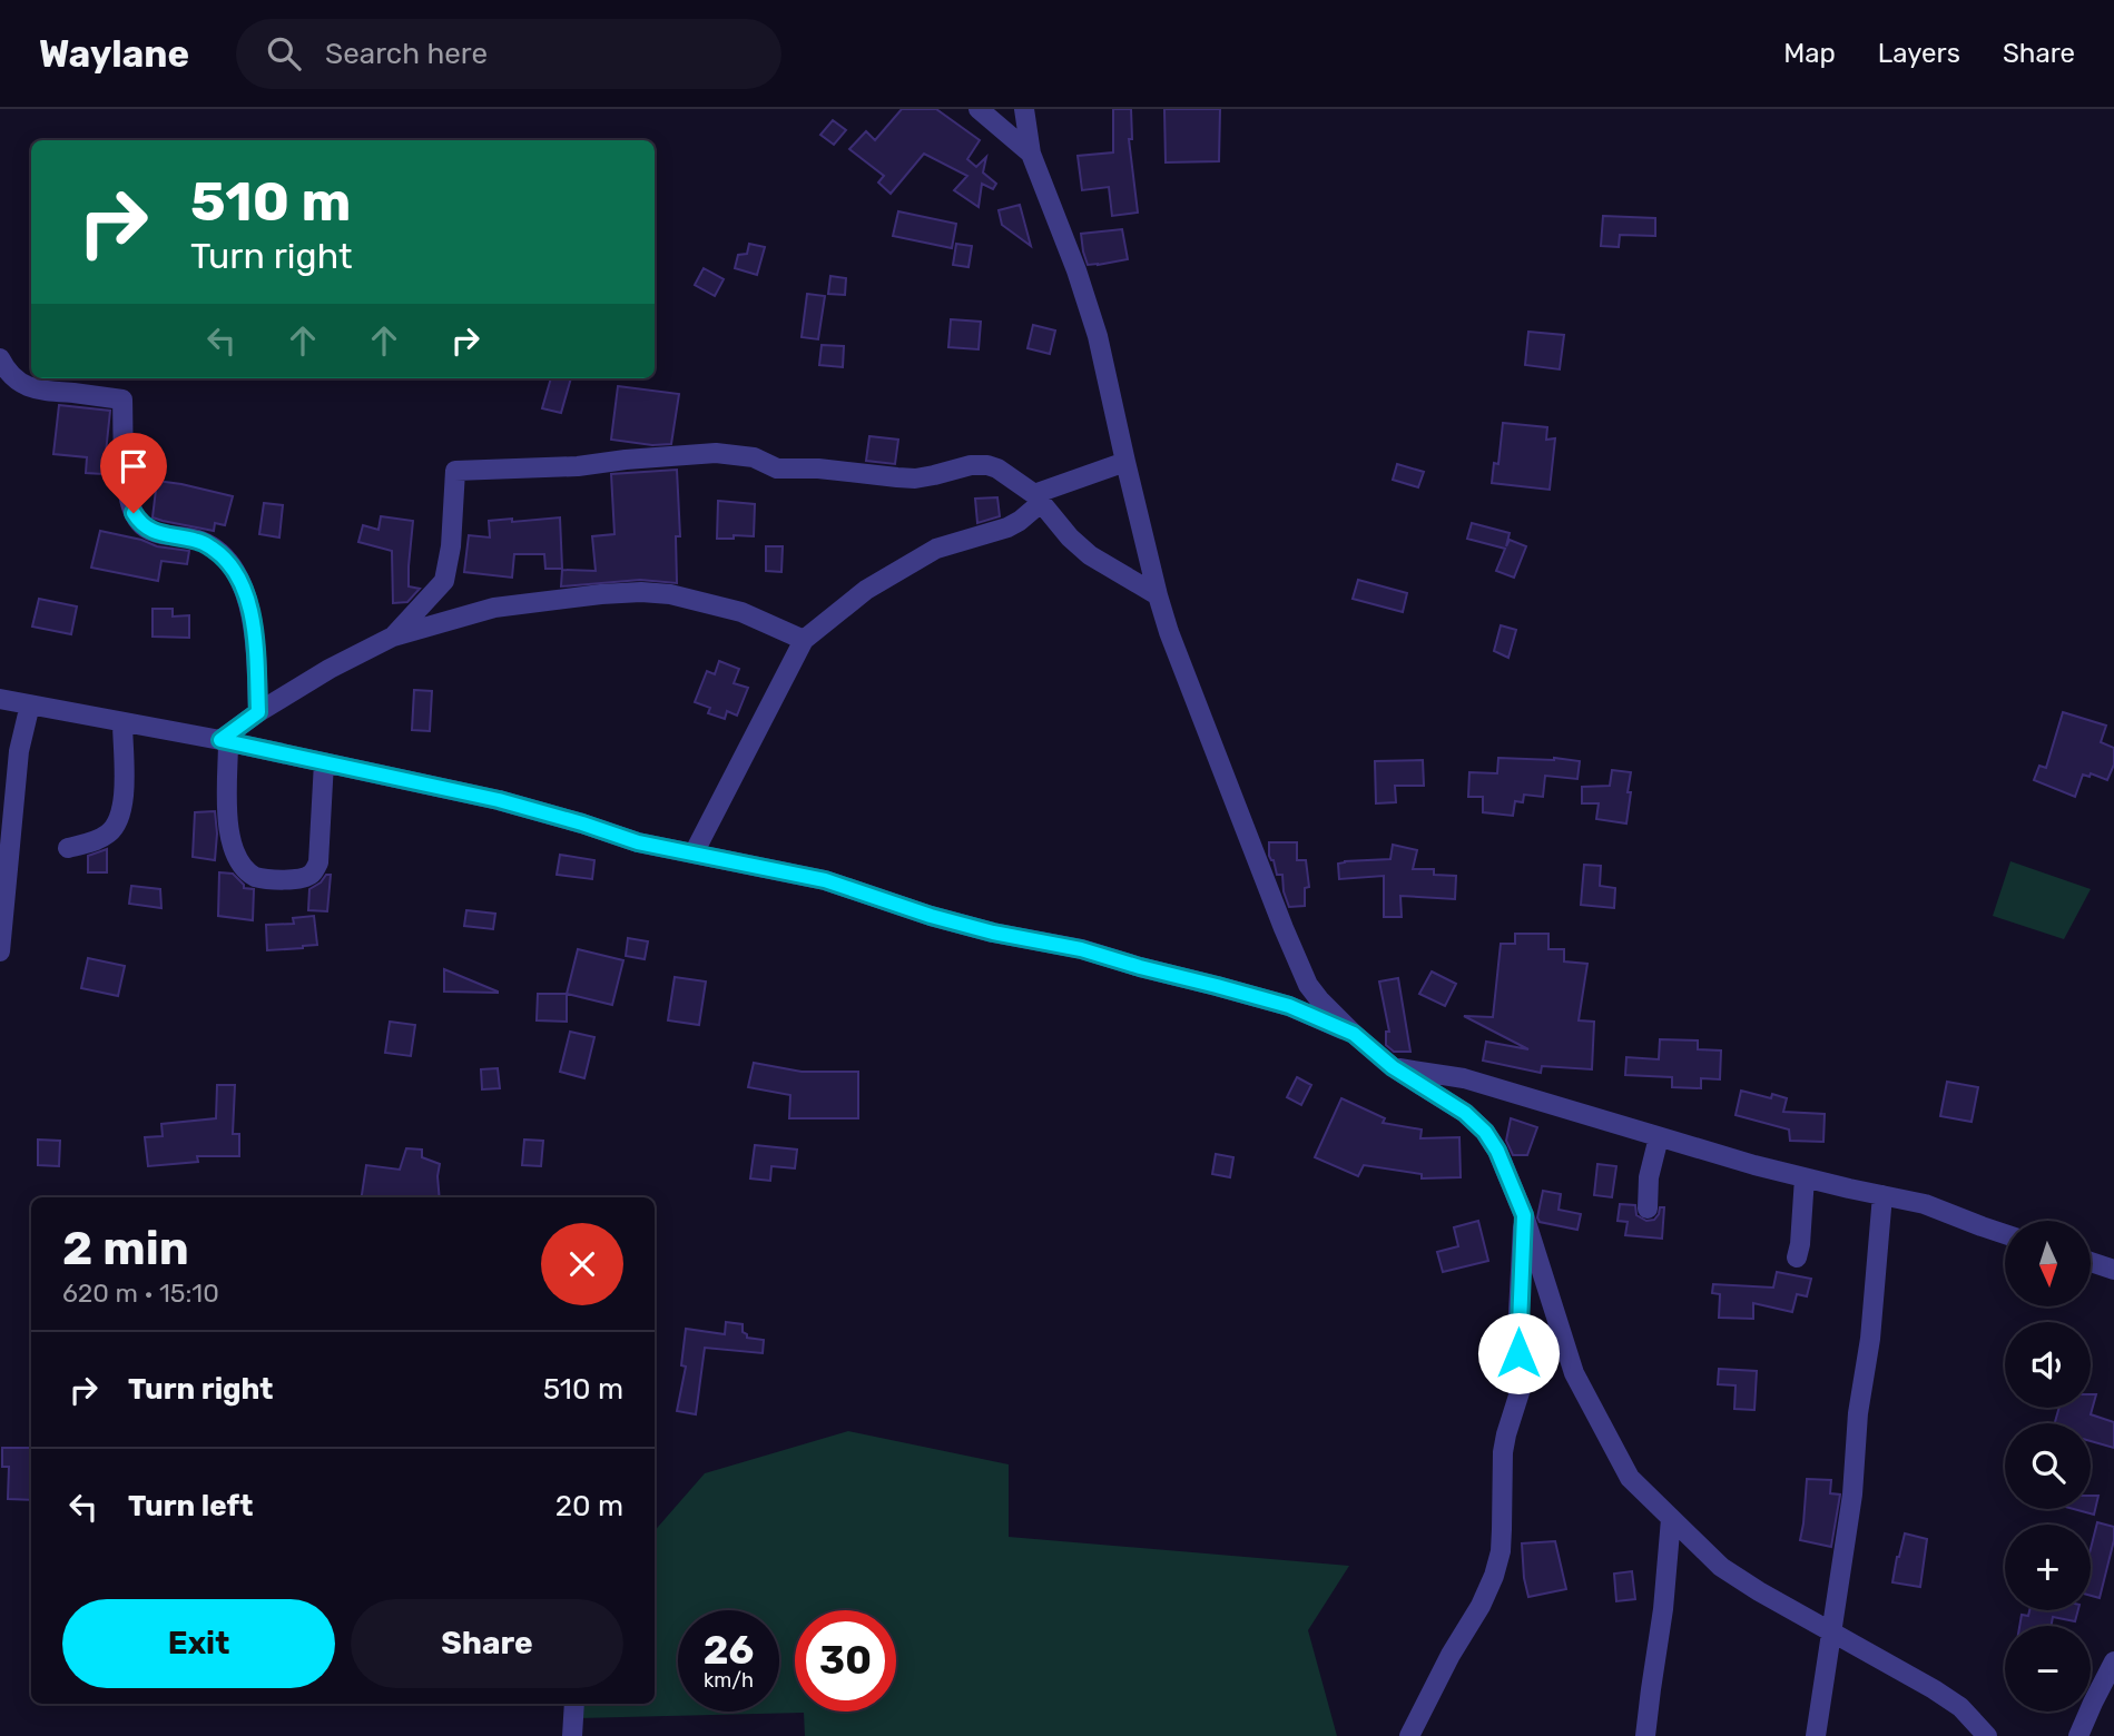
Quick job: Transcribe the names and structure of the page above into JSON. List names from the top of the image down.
{
  "north": "bottom",
  "page": {
    "header": "Waylane",
    "search": "Search here",
    "nav": ["Map", "Layers", "Share"],
    "turn": ["510 m", "Turn right"],
    "heading": ["2 min", "620 m · 15:10"],
    "map_buttons": ["+", "−"],
    "list": [
      {
        "name": "Turn right",
        "value": "510 m"
      },
      {
        "name": "Turn left",
        "value": "20 m"
      }
    ],
    "buttons": ["Exit", "Share"],
    "speed": "26 km/h",
    "limit": "30"
  }
}
